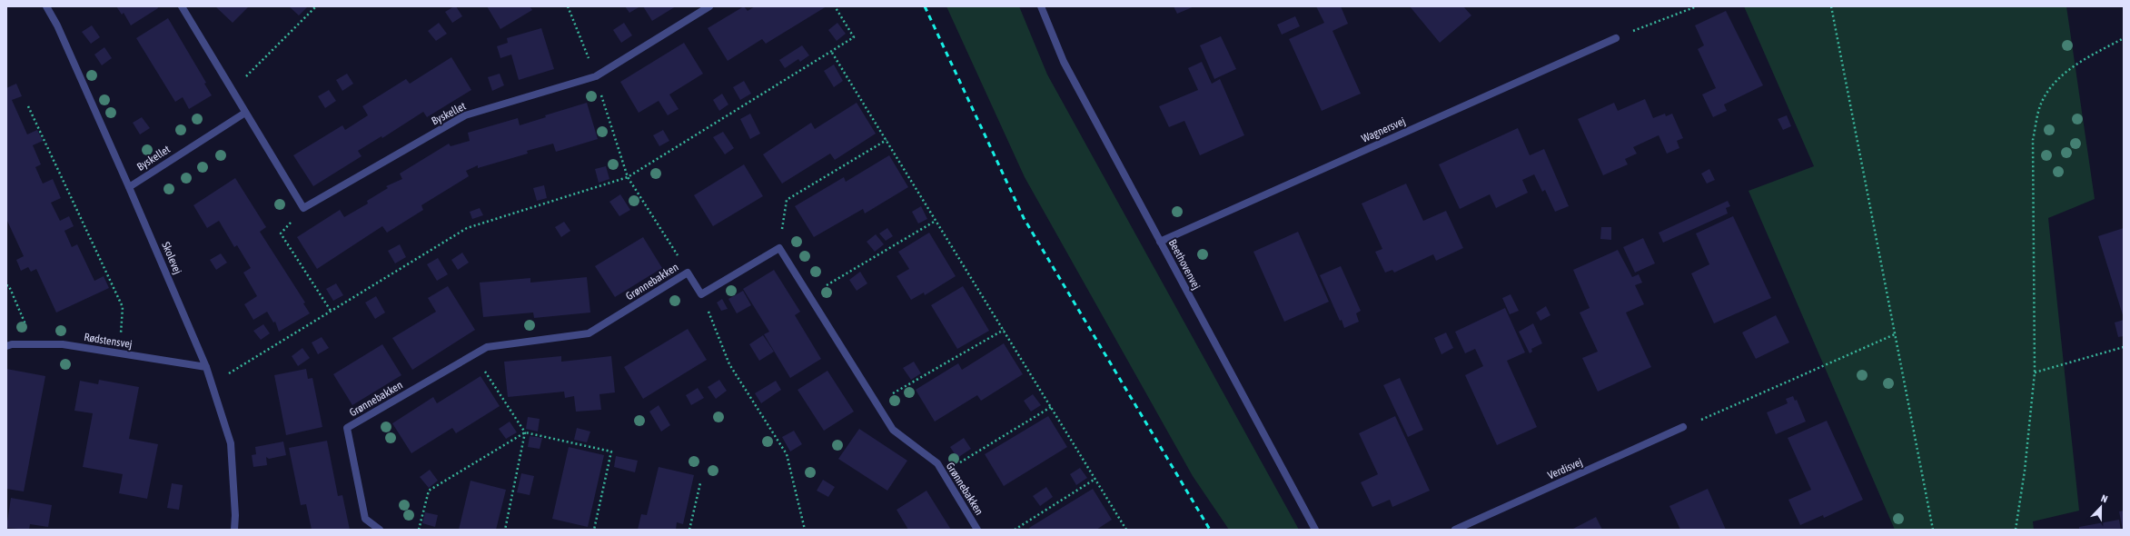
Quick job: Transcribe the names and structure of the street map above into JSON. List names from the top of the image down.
{
  "streets": {
    "street": [
      "Byskellet",
      "Wagnersvej",
      "Skolevej",
      "Beethovenvej",
      "Grønnebakken",
      "Rødstensvej",
      "Verdisvej"
    ]
  },
  "crossings": [
    ["Byskellet", "Skolevej"],
    ["Wagnersvej", "Beethovenvej"],
    ["Skolevej", "Rødstensvej"]
  ],
  "north": "top"
}
